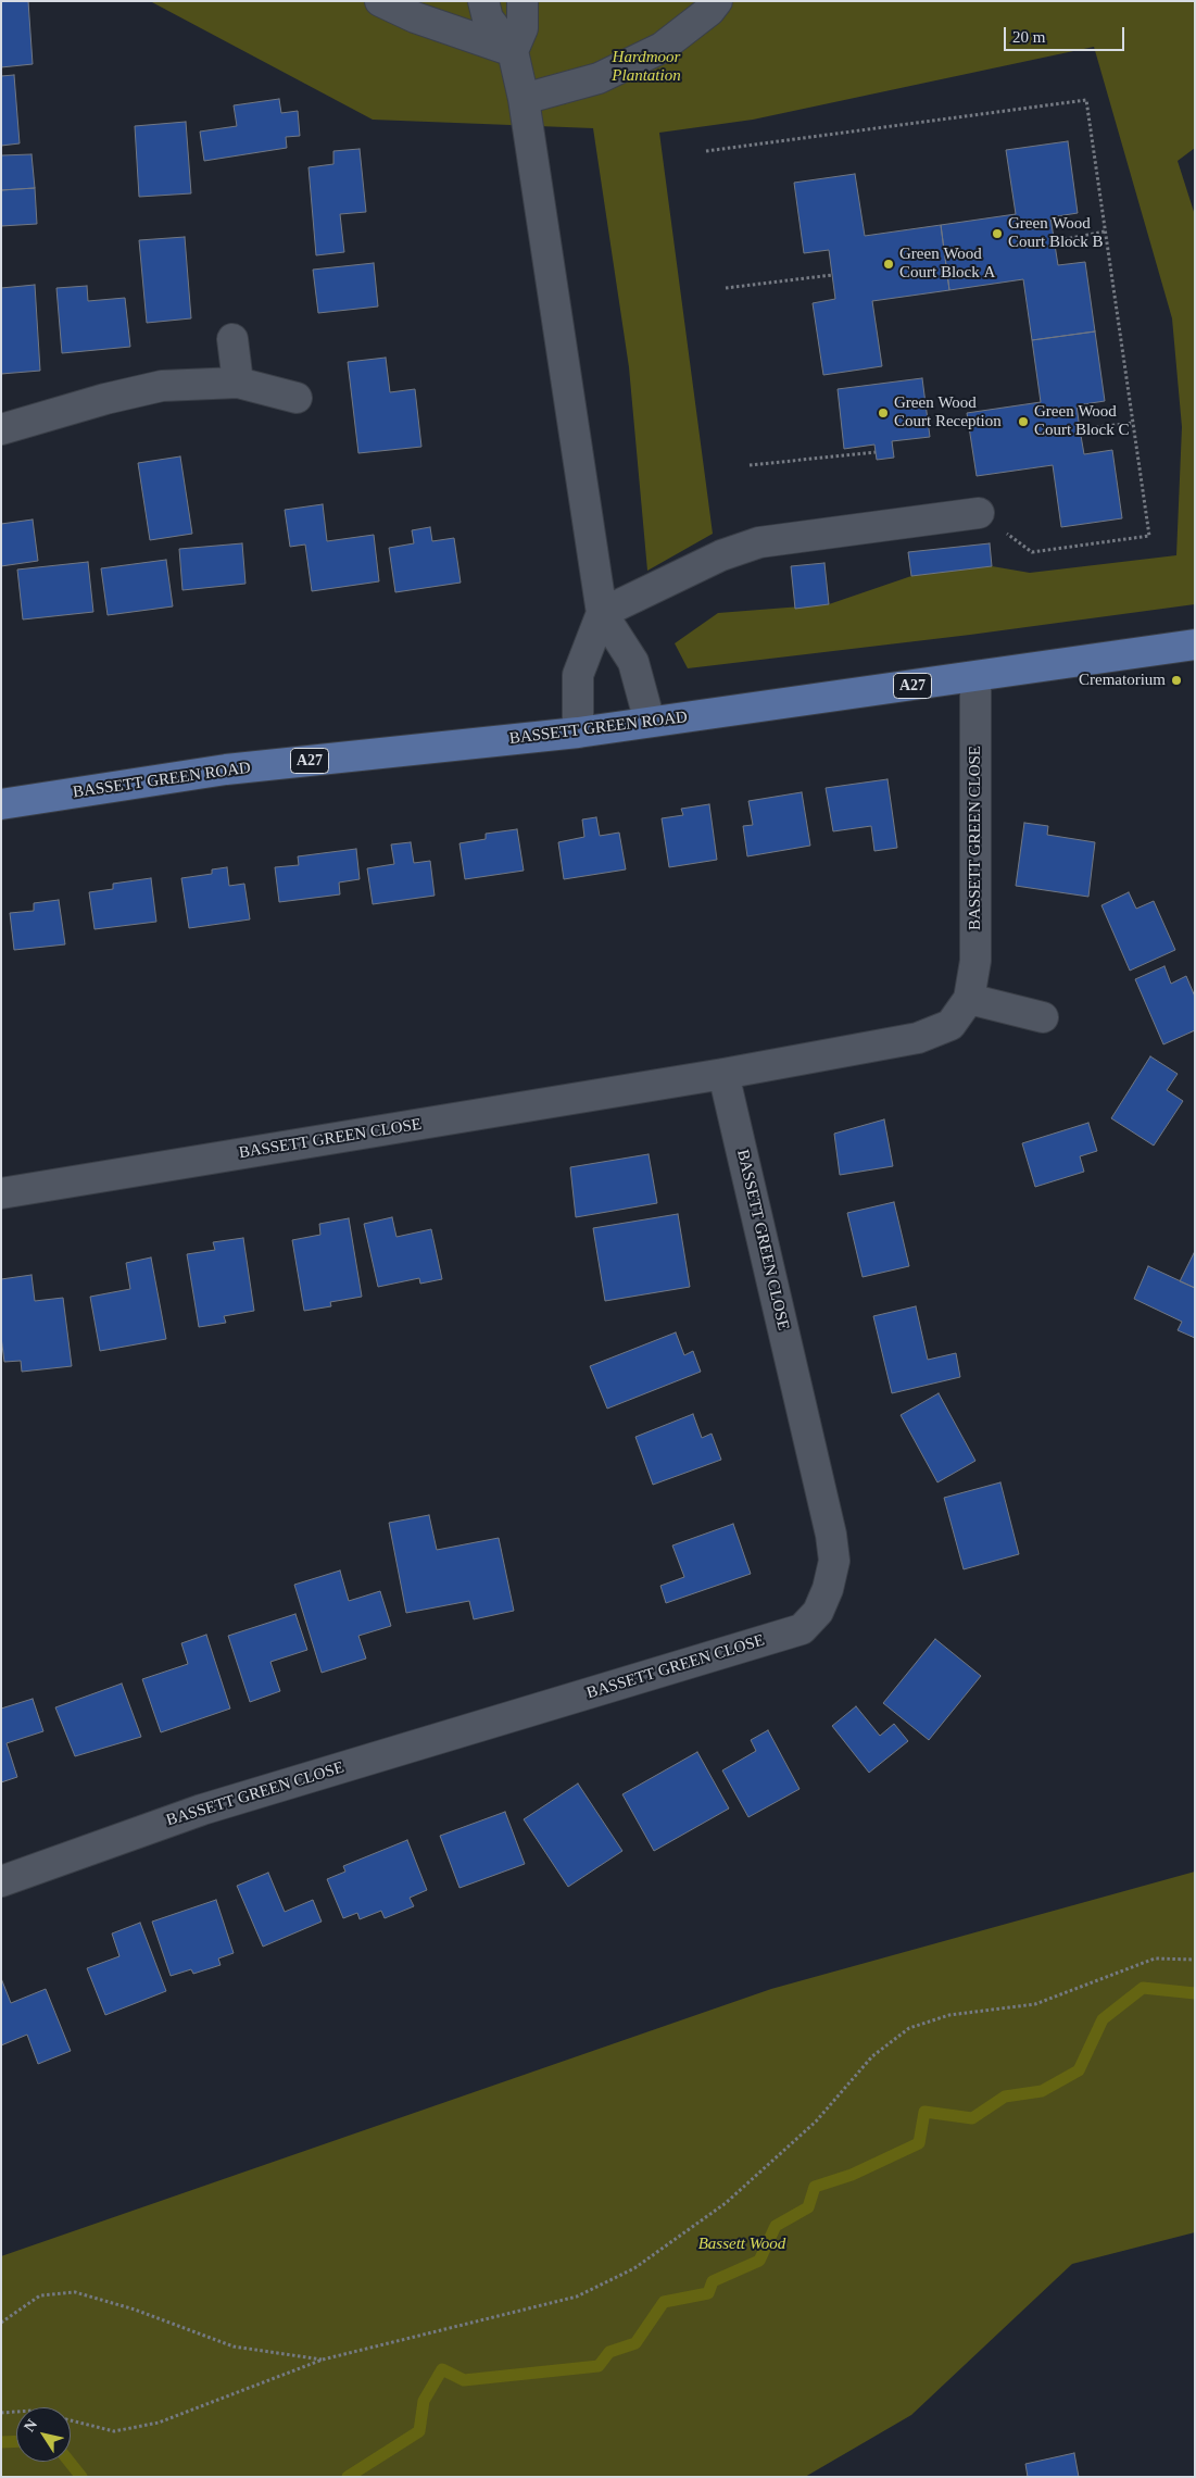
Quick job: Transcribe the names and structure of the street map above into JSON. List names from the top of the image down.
{
  "streets": {
    "main road": ["A27", "BASSETT GREEN ROAD"],
    "street": ["BASSETT GREEN CLOSE"]
  },
  "crossings": [
    ["BASSETT GREEN ROAD", "BASSETT GREEN CLOSE"]
  ],
  "parks": ["Hardmoor Plantation", "Bassett Wood"],
  "places": [
    "Green Wood Court Block B",
    "Green Wood Court Block A",
    "Green Wood Court Reception",
    "Green Wood Court Block C",
    "Crematorium"
  ],
  "scale_bar": "20 m",
  "north": "top left"
}
